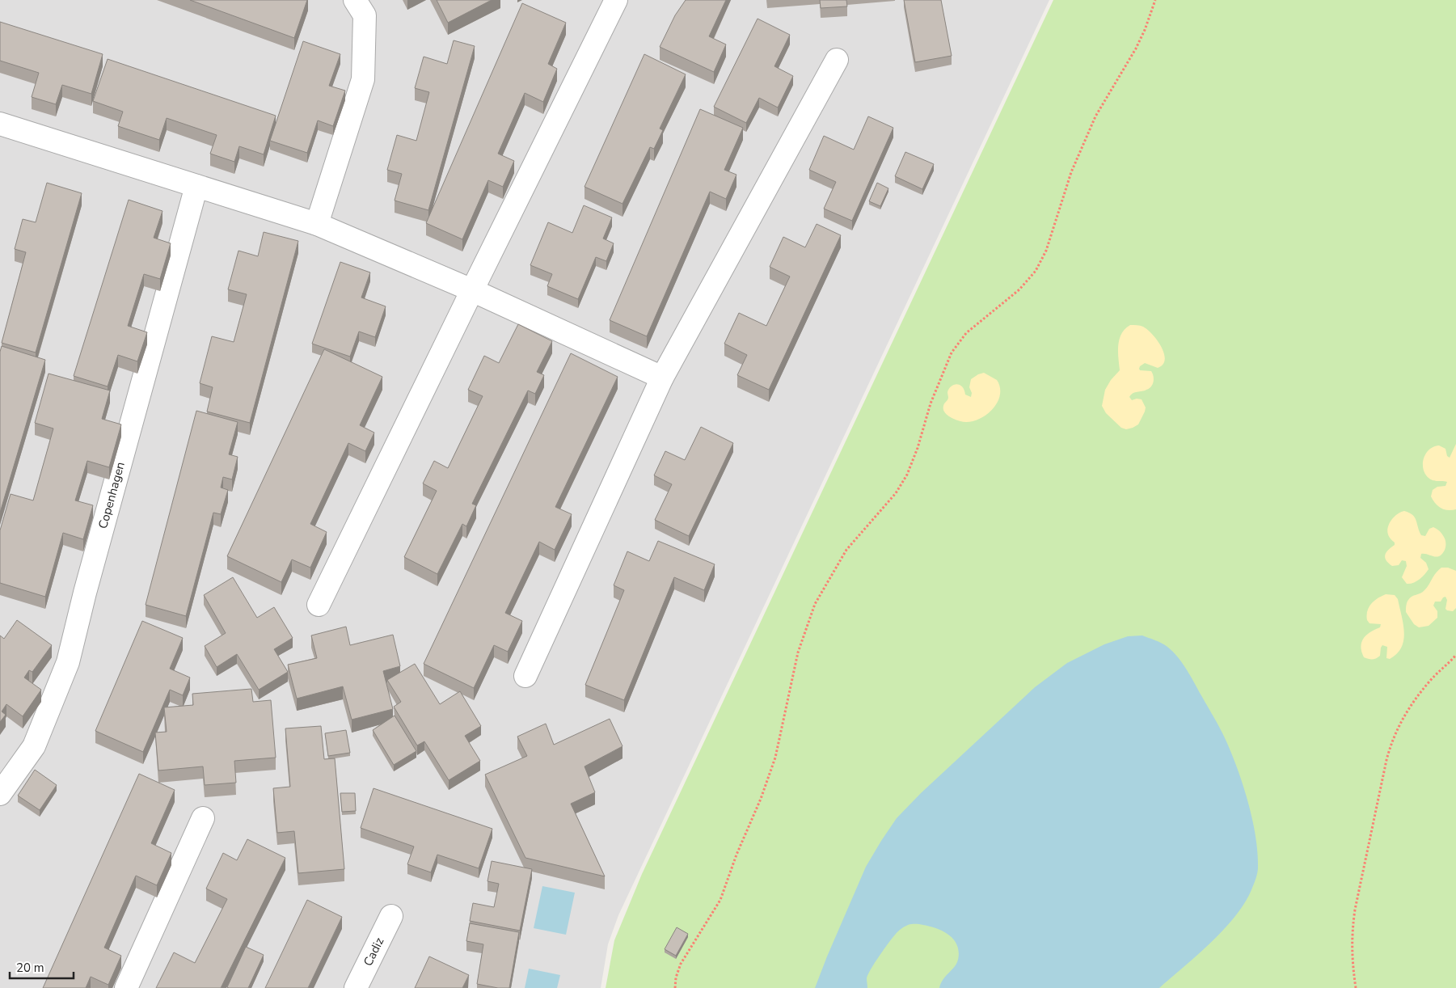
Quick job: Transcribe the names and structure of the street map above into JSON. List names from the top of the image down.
{
  "streets": {
    "street": ["Copenhagen", "Cadiz"]
  },
  "scale_bar": "20 m"
}
